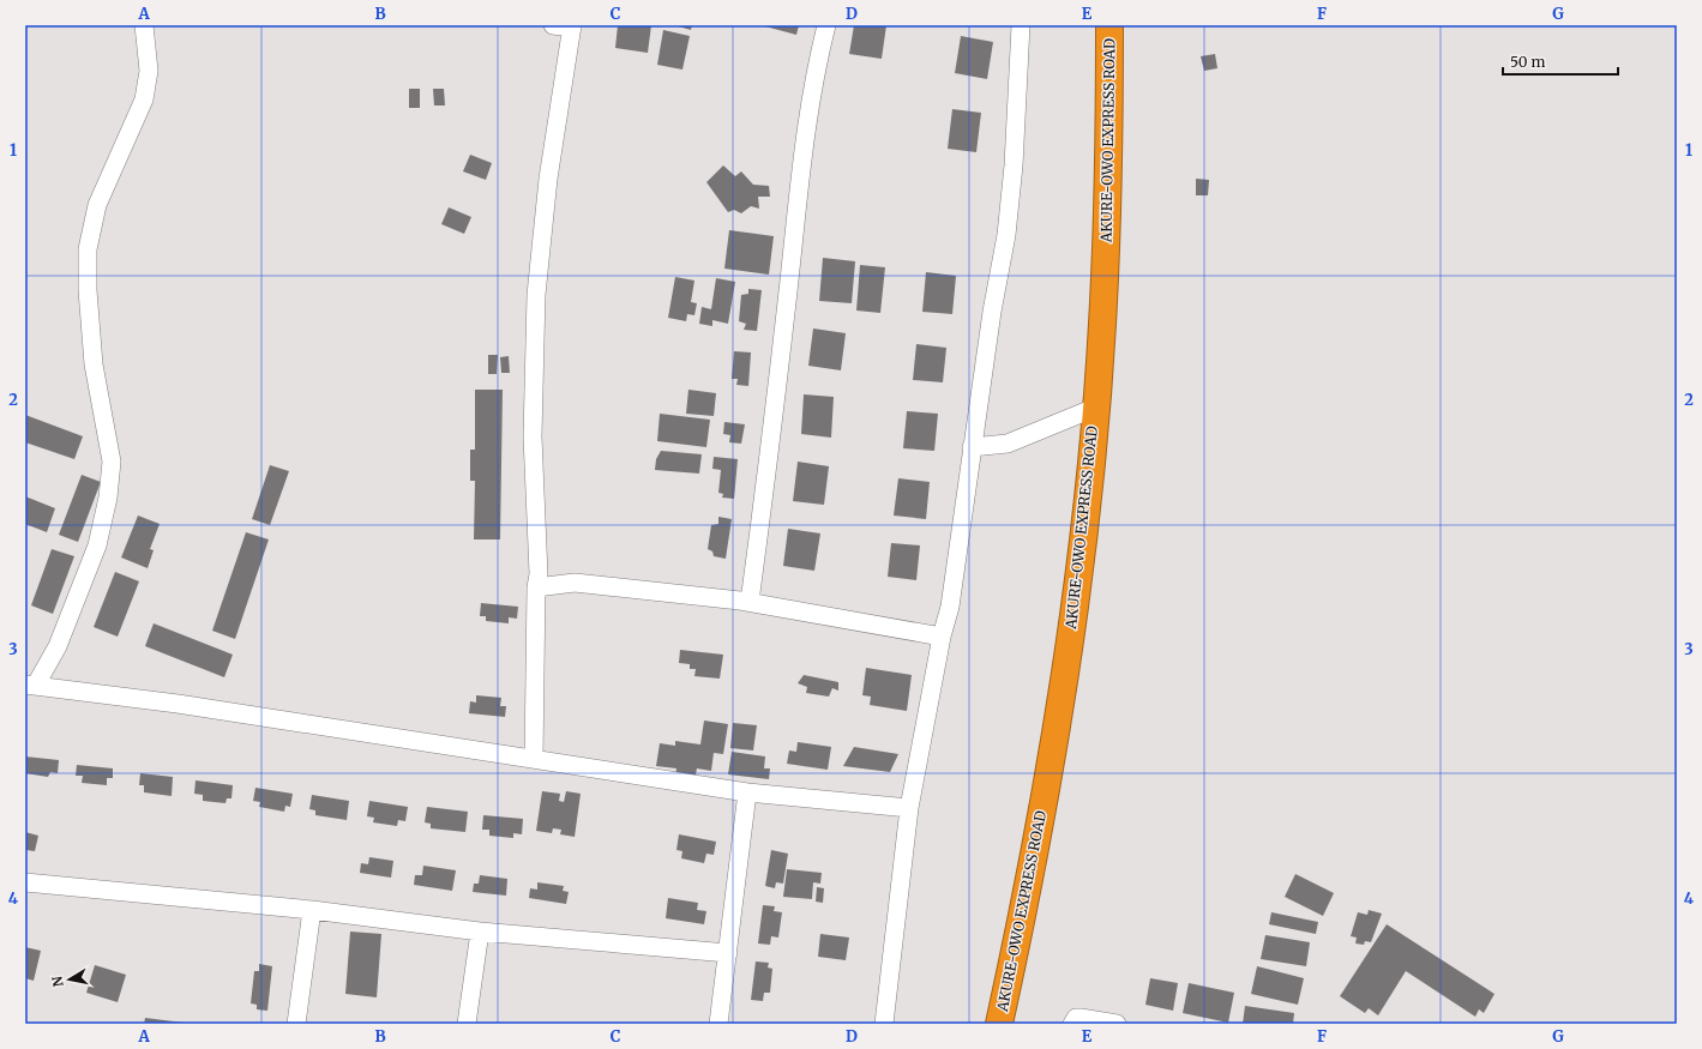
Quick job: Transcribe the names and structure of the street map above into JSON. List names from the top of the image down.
{
  "streets": {
    "highway": ["AKURE-OWO EXPRESS ROAD"]
  },
  "scale_bar": "50 m",
  "north": "left",
  "grid": {
    "columns": [
      "A",
      "B",
      "C",
      "D",
      "E",
      "F",
      "G"
    ],
    "rows": [
      "1",
      "2",
      "3",
      "4"
    ]
  }
}
